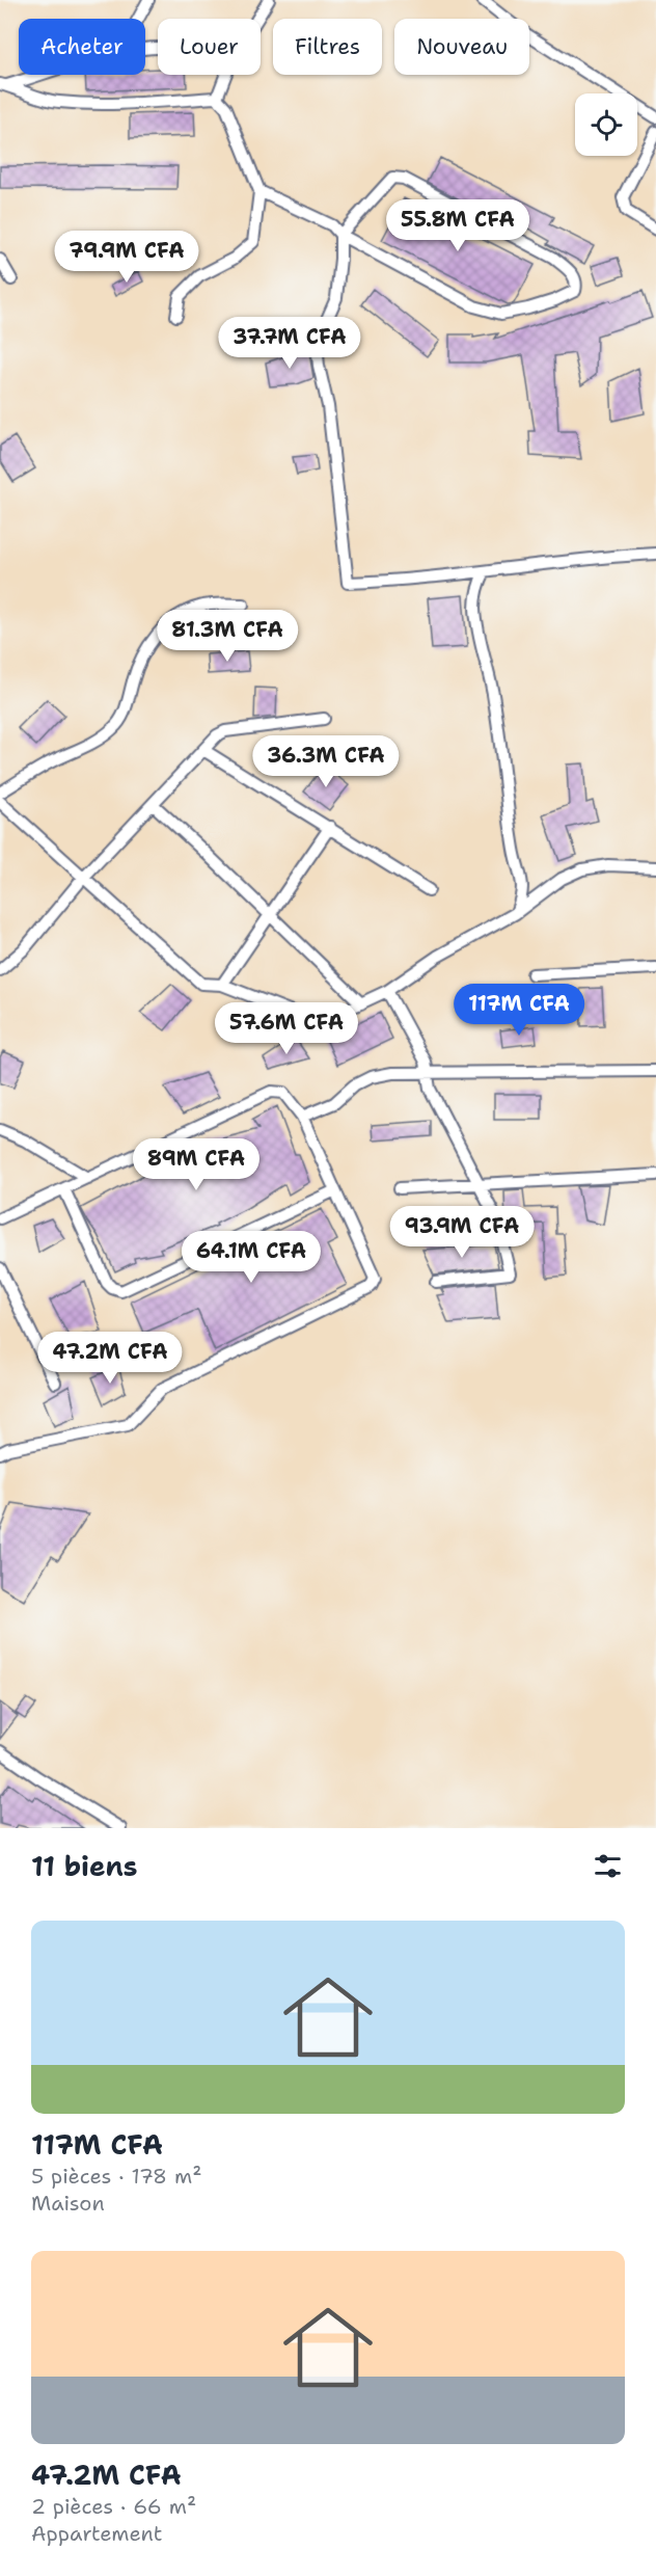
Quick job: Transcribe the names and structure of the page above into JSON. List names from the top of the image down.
{
  "page": {
    "chip": [
      "Acheter",
      "Louer",
      "Filtres",
      "Nouveau"
    ],
    "price": [
      "55.8M CFA",
      "79.9M CFA",
      "37.7M CFA",
      "81.3M CFA",
      "36.3M CFA",
      "117M CFA",
      "57.6M CFA",
      "89M CFA",
      "93.9M CFA",
      "64.1M CFA",
      "47.2M CFA"
    ],
    "heading": "11 biens",
    "list": [
      {
        "name": "117M CFA",
        "note": "5 pièces · 178 m² · Maison"
      },
      {
        "name": "47.2M CFA",
        "note": "2 pièces · 66 m² · Appartement"
      }
    ]
  }
}
